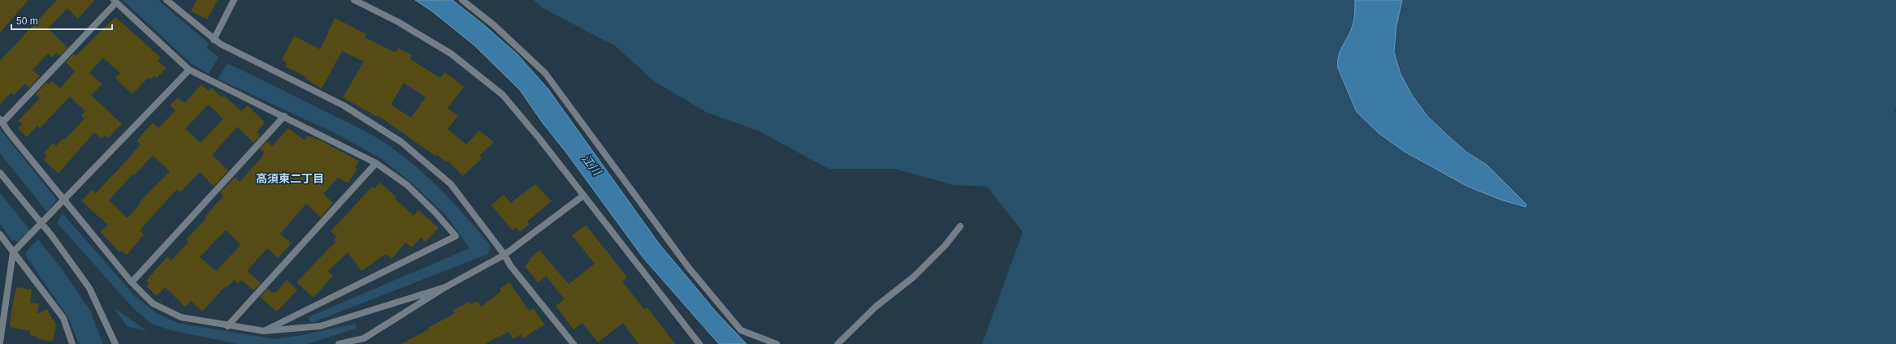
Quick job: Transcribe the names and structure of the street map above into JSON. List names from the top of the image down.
{
  "districts": ["高須東二丁目"],
  "water": ["江川"],
  "scale_bar": "50 m"
}
